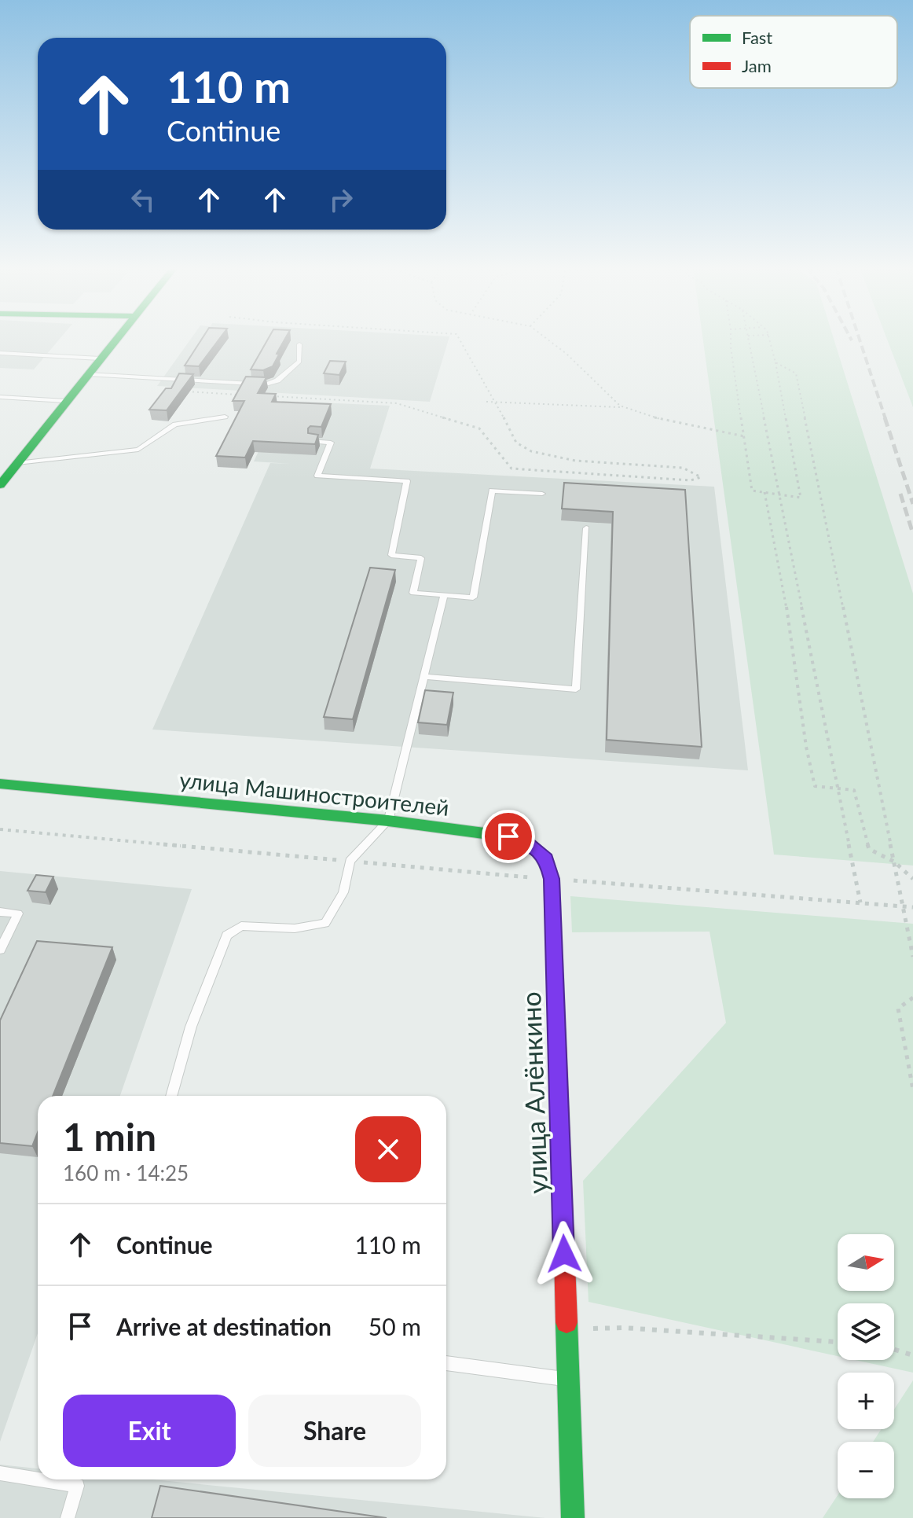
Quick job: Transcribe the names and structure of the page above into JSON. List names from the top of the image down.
{
  "streets": {
    "street": ["улица Машиностроителей", "улица Алёнкино"]
  },
  "crossings": [
    ["улица Машиностроителей", "улица Алёнкино"]
  ],
  "legend": ["Fast", "Jam"],
  "north": "right",
  "page": {
    "turn": ["110 m", "Continue"],
    "heading": ["1 min", "160 m · 14:25"],
    "list": [
      {
        "name": "Continue",
        "value": "110 m"
      },
      {
        "name": "Arrive at destination",
        "value": "50 m"
      }
    ],
    "map_buttons": ["+", "−"],
    "buttons": ["Exit", "Share"]
  }
}
